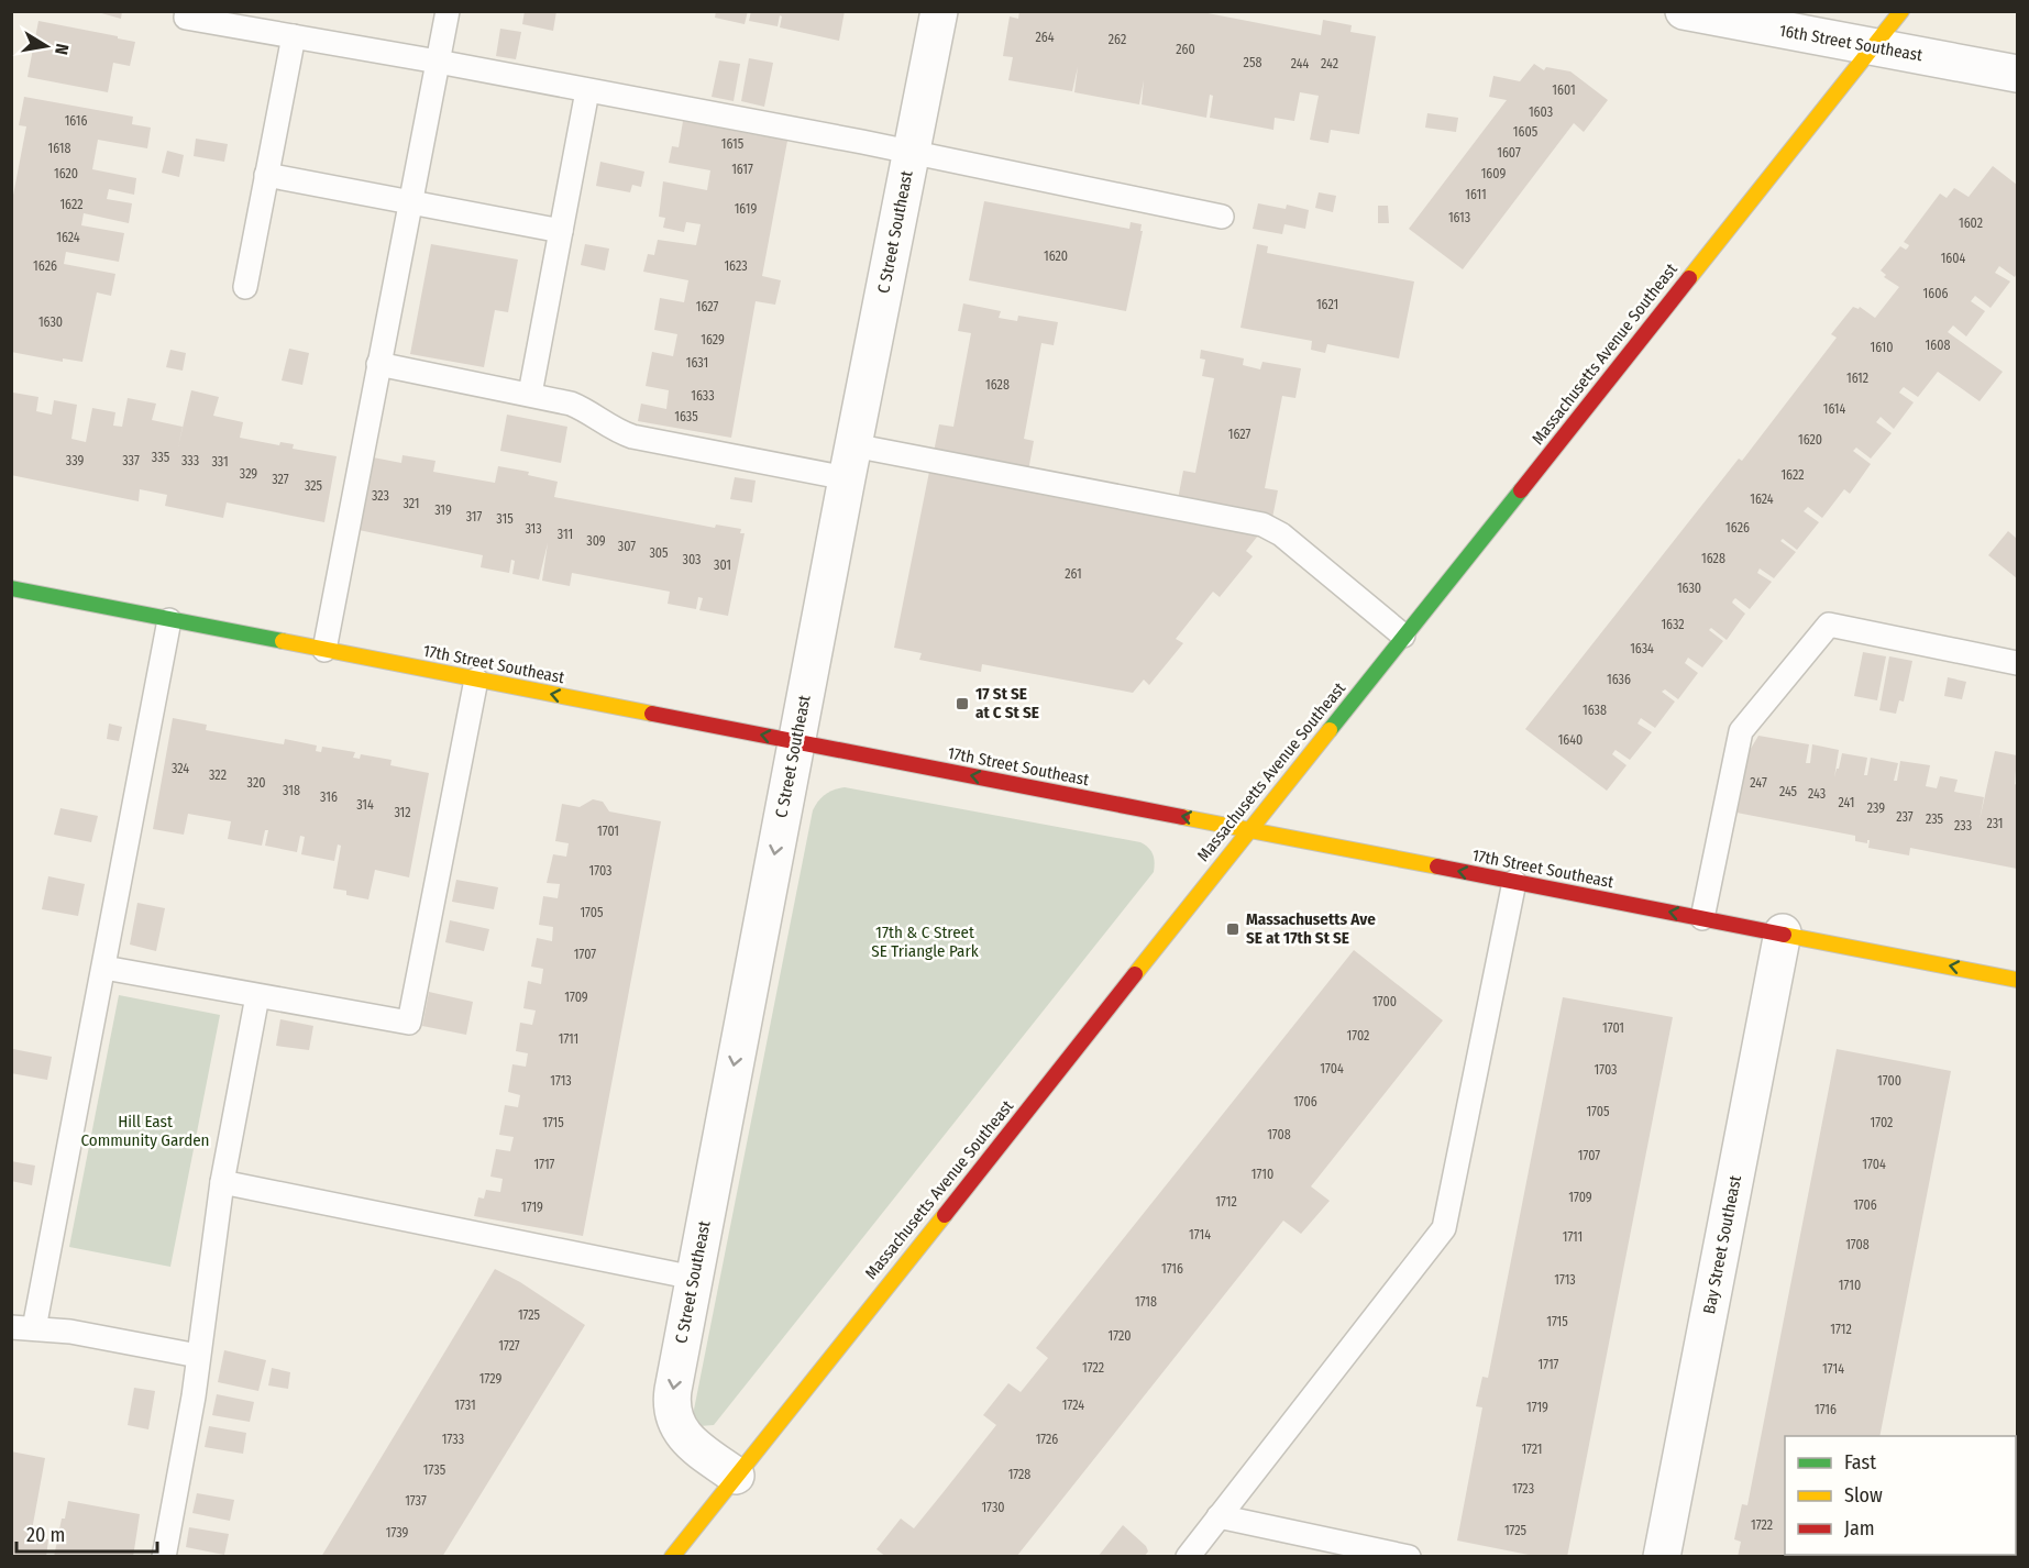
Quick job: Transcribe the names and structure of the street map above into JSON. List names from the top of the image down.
{
  "streets": {
    "main road": ["Massachusetts Avenue Southeast", "17th Street Southeast"],
    "street": ["16th Street Southeast", "C Street Southeast", "Bay Street Southeast"]
  },
  "crossings": [
    ["16th Street Southeast", "Massachusetts Avenue Southeast"],
    ["C Street Southeast", "Massachusetts Avenue Southeast"],
    ["C Street Southeast", "17th Street Southeast"],
    ["Massachusetts Avenue Southeast", "17th Street Southeast"],
    ["17th Street Southeast", "Bay Street Southeast"]
  ],
  "one_way": ["C Street Southeast", "17th Street Southeast"],
  "parks": ["17th & C Street SE Triangle Park", "Hill East Community Garden"],
  "places": {
    "transit": ["17 St SE at C St SE", "Massachusetts Ave SE at 17th St SE"]
  },
  "house_numbers": [
    "264",
    "262",
    "260",
    "258",
    "244",
    "242",
    "1601",
    "1603",
    "1616",
    "1605",
    "1615",
    "1618",
    "1607",
    "1617",
    "1620",
    "1609",
    "1611",
    "1622",
    "1619",
    "1613",
    "1602",
    "1624",
    "1620",
    "1604",
    "1626",
    "1623",
    "1606",
    "1621",
    "1627",
    "1630",
    "1629",
    "1608",
    "1610",
    "1631",
    "1612",
    "1628",
    "1633",
    "1614",
    "1635",
    "1627",
    "1620",
    "335",
    "339",
    "337",
    "333",
    "331",
    "329",
    "1622",
    "327",
    "325",
    "323",
    "1624",
    "321",
    "319",
    "317",
    "315",
    "1626",
    "313",
    "311",
    "309",
    "307",
    "305",
    "1628",
    "303",
    "301",
    "261",
    "1630",
    "1632",
    "1634",
    "1636",
    "1638",
    "1640",
    "324",
    "322",
    "320",
    "247",
    "318",
    "245",
    "243",
    "316",
    "241",
    "314",
    "239",
    "312",
    "237",
    "235",
    "231",
    "233",
    "1701",
    "1703",
    "1705",
    "1707",
    "1709",
    "1700",
    "1701",
    "1702",
    "1711",
    "1704",
    "1703",
    "1713",
    "1700",
    "1706",
    "1705",
    "1715",
    "1702",
    "1708",
    "1707",
    "1717",
    "1704",
    "1710",
    "1709",
    "1712",
    "1706",
    "1719",
    "1714",
    "1711",
    "1708",
    "1716",
    "1713",
    "1710",
    "1718",
    "1725",
    "1715",
    "1712",
    "1720",
    "1727",
    "1717",
    "1722",
    "1714",
    "1729",
    "1731",
    "1724",
    "1719",
    "1716",
    "1733",
    "1726",
    "1721",
    "1735",
    "1728",
    "1723",
    "1737",
    "1730",
    "1722",
    "1725",
    "1739"
  ],
  "legend": ["Fast", "Slow", "Jam"],
  "scale_bar": "20 m",
  "north": "right"
}
